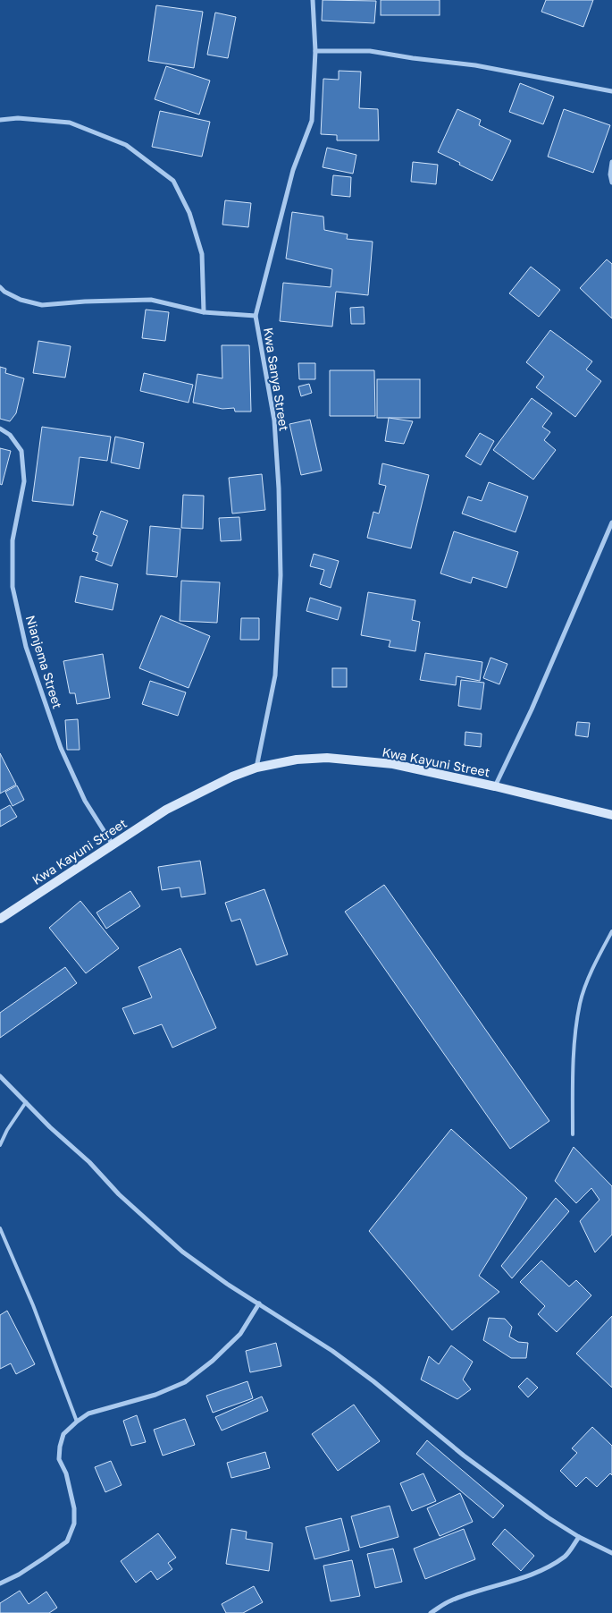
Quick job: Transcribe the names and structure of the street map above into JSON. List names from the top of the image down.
{
  "streets": {
    "street": ["Kwa Sanya Street", "Nianjema Street", "Kwa Kayuni Street"]
  },
  "crossings": [
    ["Kwa Sanya Street", "Kwa Kayuni Street"],
    ["Nianjema Street", "Kwa Kayuni Street"]
  ]
}
